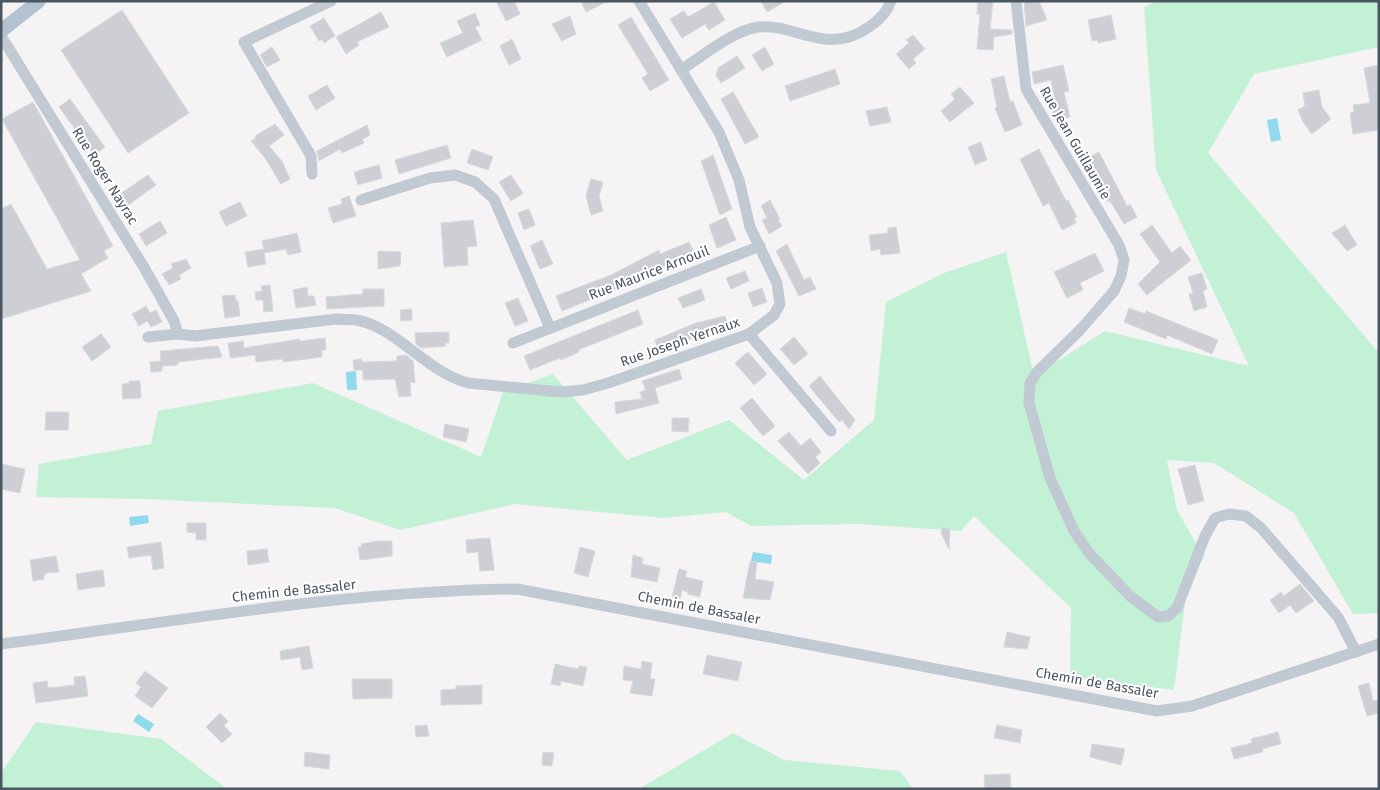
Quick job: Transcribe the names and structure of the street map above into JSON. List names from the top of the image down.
{
  "streets": {
    "street": [
      "Rue Jean Guillaumie",
      "Rue Roger Nayrac",
      "Rue Maurice Arnouil",
      "Rue Joseph Yernaux",
      "Chemin de Bassaler"
    ]
  },
  "crossings": [
    ["Rue Jean Guillaumie", "Chemin de Bassaler"],
    ["Rue Roger Nayrac", "Rue Joseph Yernaux"],
    ["Rue Maurice Arnouil", "Rue Joseph Yernaux"]
  ]
}
